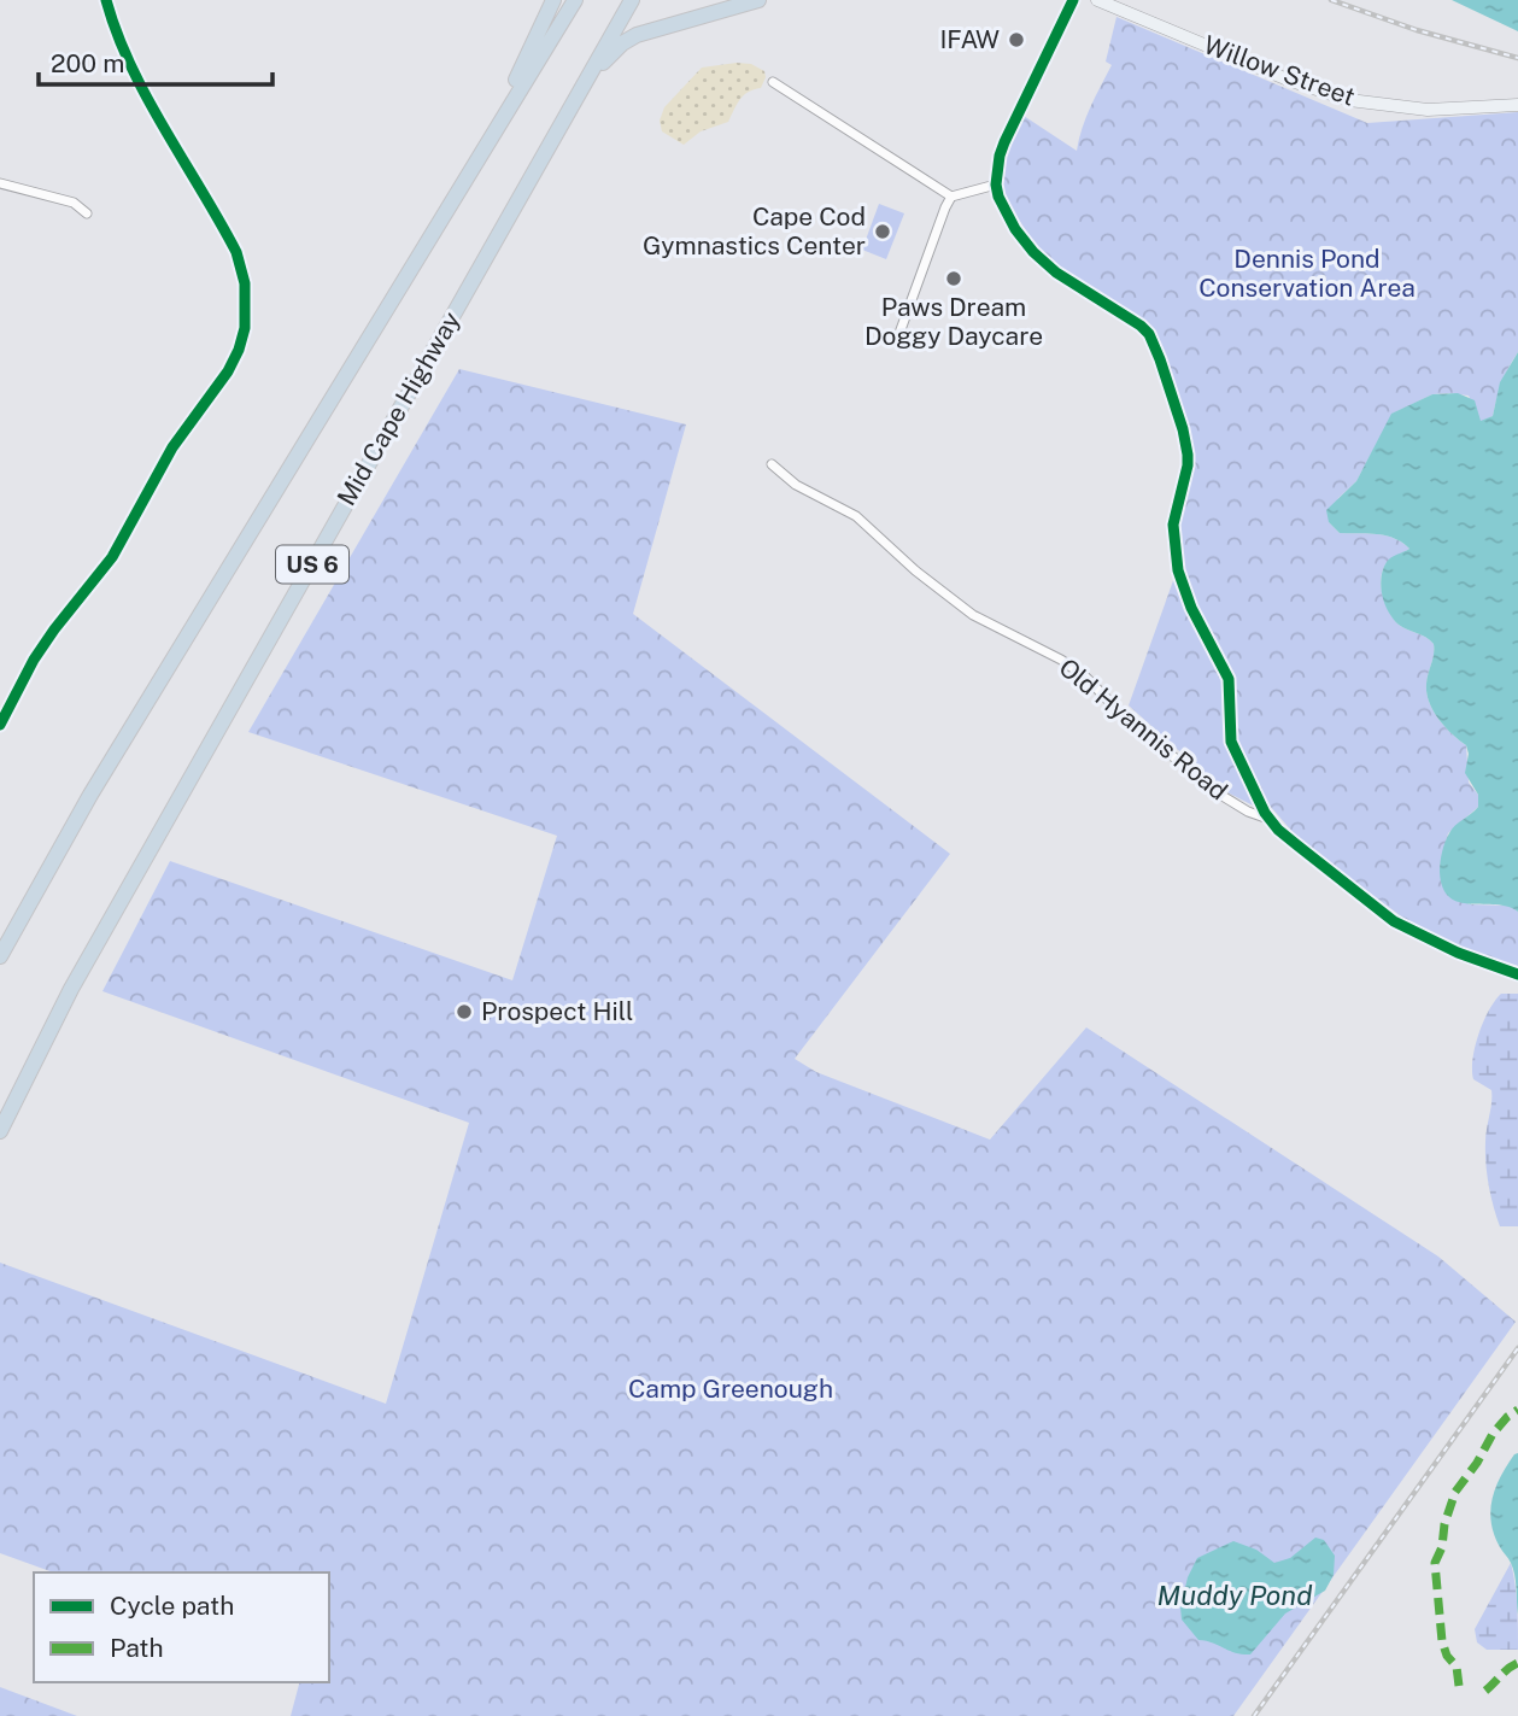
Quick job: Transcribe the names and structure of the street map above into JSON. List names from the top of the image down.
{
  "streets": {
    "highway": ["Mid Cape Highway", "US 6"],
    "main road": ["Willow Street"],
    "street": ["Old Hyannis Road"]
  },
  "water": ["Muddy Pond"],
  "parks": ["Dennis Pond Conservation Area", "Camp Greenough"],
  "places": [
    "IFAW",
    "Cape Cod Gymnastics Center",
    "Paws Dream Doggy Daycare",
    "Prospect Hill"
  ],
  "legend": ["Cycle path", "Path"],
  "scale_bar": "200 m"
}
